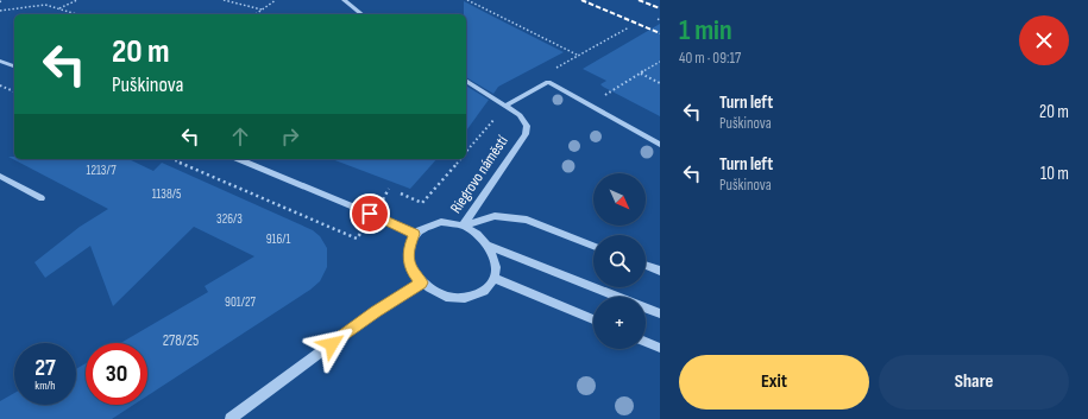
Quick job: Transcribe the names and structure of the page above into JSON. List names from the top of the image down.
{
  "streets": {
    "street": ["Riegrovo náměstí"]
  },
  "house_numbers": [
    "1213/7",
    "1138/5",
    "326/3",
    "916/1",
    "901/27",
    "278/25"
  ],
  "north": "bottom right",
  "page": {
    "heading": ["1 min", "40 m · 09:17"],
    "turn": ["20 m", "Puškinova"],
    "list": [
      {
        "name": "Turn left",
        "note": "Puškinova",
        "value": "20 m"
      },
      {
        "name": "Turn left",
        "note": "Puškinova",
        "value": "10 m"
      }
    ],
    "map_buttons": "+",
    "speed": "27 km/h",
    "limit": "30",
    "buttons": ["Exit", "Share"]
  }
}
